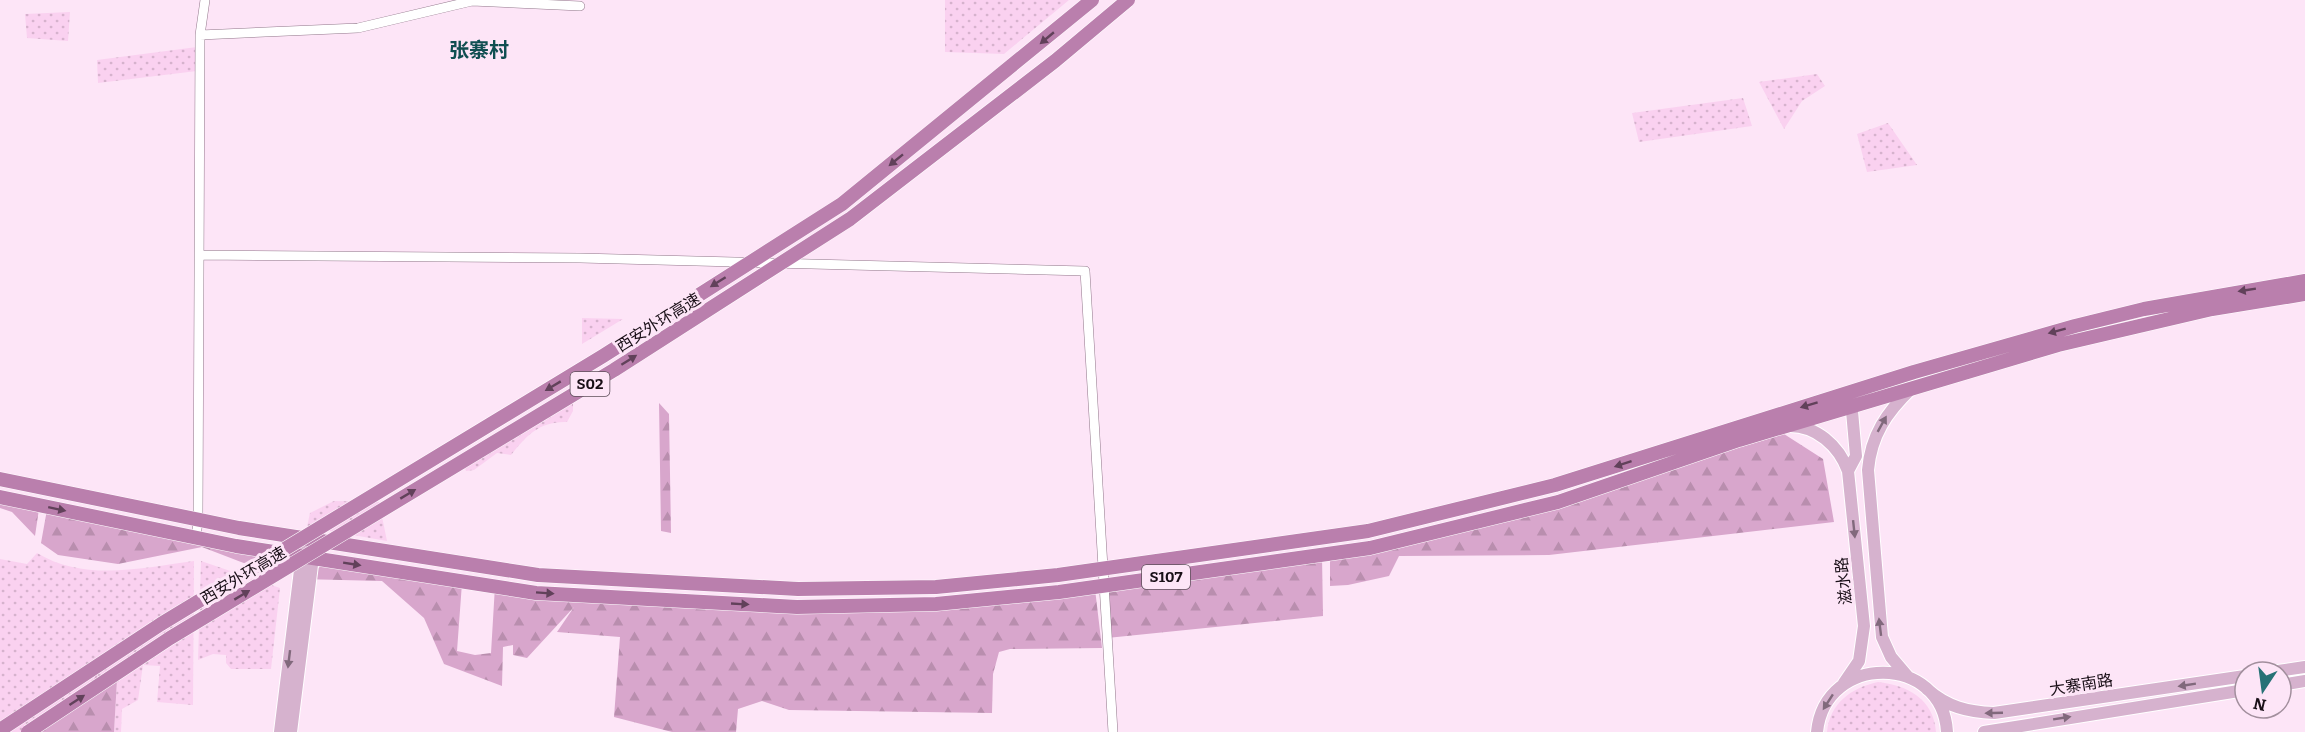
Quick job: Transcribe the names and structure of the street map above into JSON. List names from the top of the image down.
{
  "streets": {
    "highway": ["西安外环高速", "S02", "S107"],
    "main road": ["滋水路", "大寨南路"]
  },
  "crossings": [
    ["S107", "滋水路"],
    ["滋水路", "大寨南路"]
  ],
  "districts": ["张寨村"],
  "north": "bottom"
}
